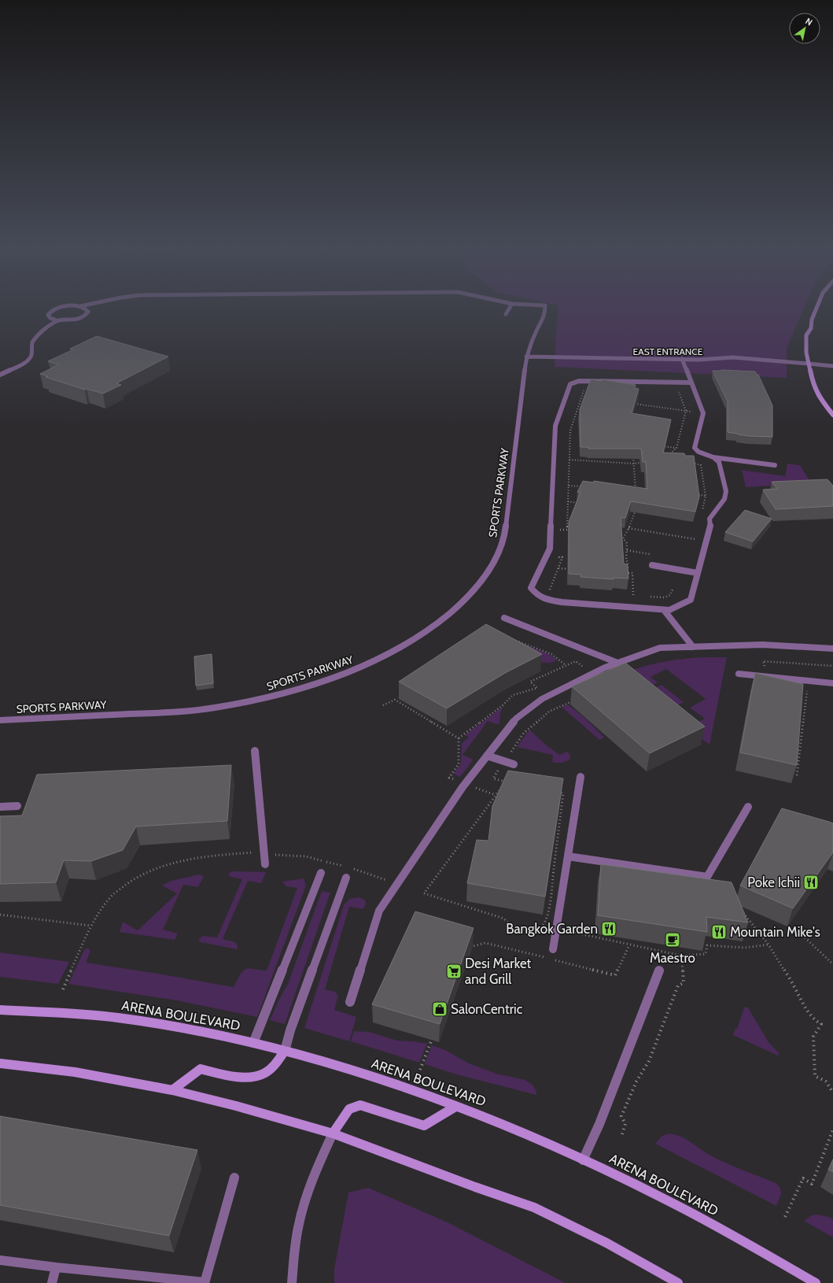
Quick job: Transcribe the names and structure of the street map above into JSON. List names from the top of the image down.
{
  "streets": {
    "main road": ["ARENA BOULEVARD"],
    "street": ["EAST ENTRANCE", "SPORTS PARKWAY"]
  },
  "crossings": [
    ["EAST ENTRANCE", "SPORTS PARKWAY"]
  ],
  "places": {
    "restaurant": ["Poke Ichii", "Bangkok Garden", "Mountain Mike's"],
    "cafe": ["Maestro"],
    "supermarket": ["Desi Market and Grill"],
    "shop": ["SalonCentric"]
  },
  "north": "top right"
}
